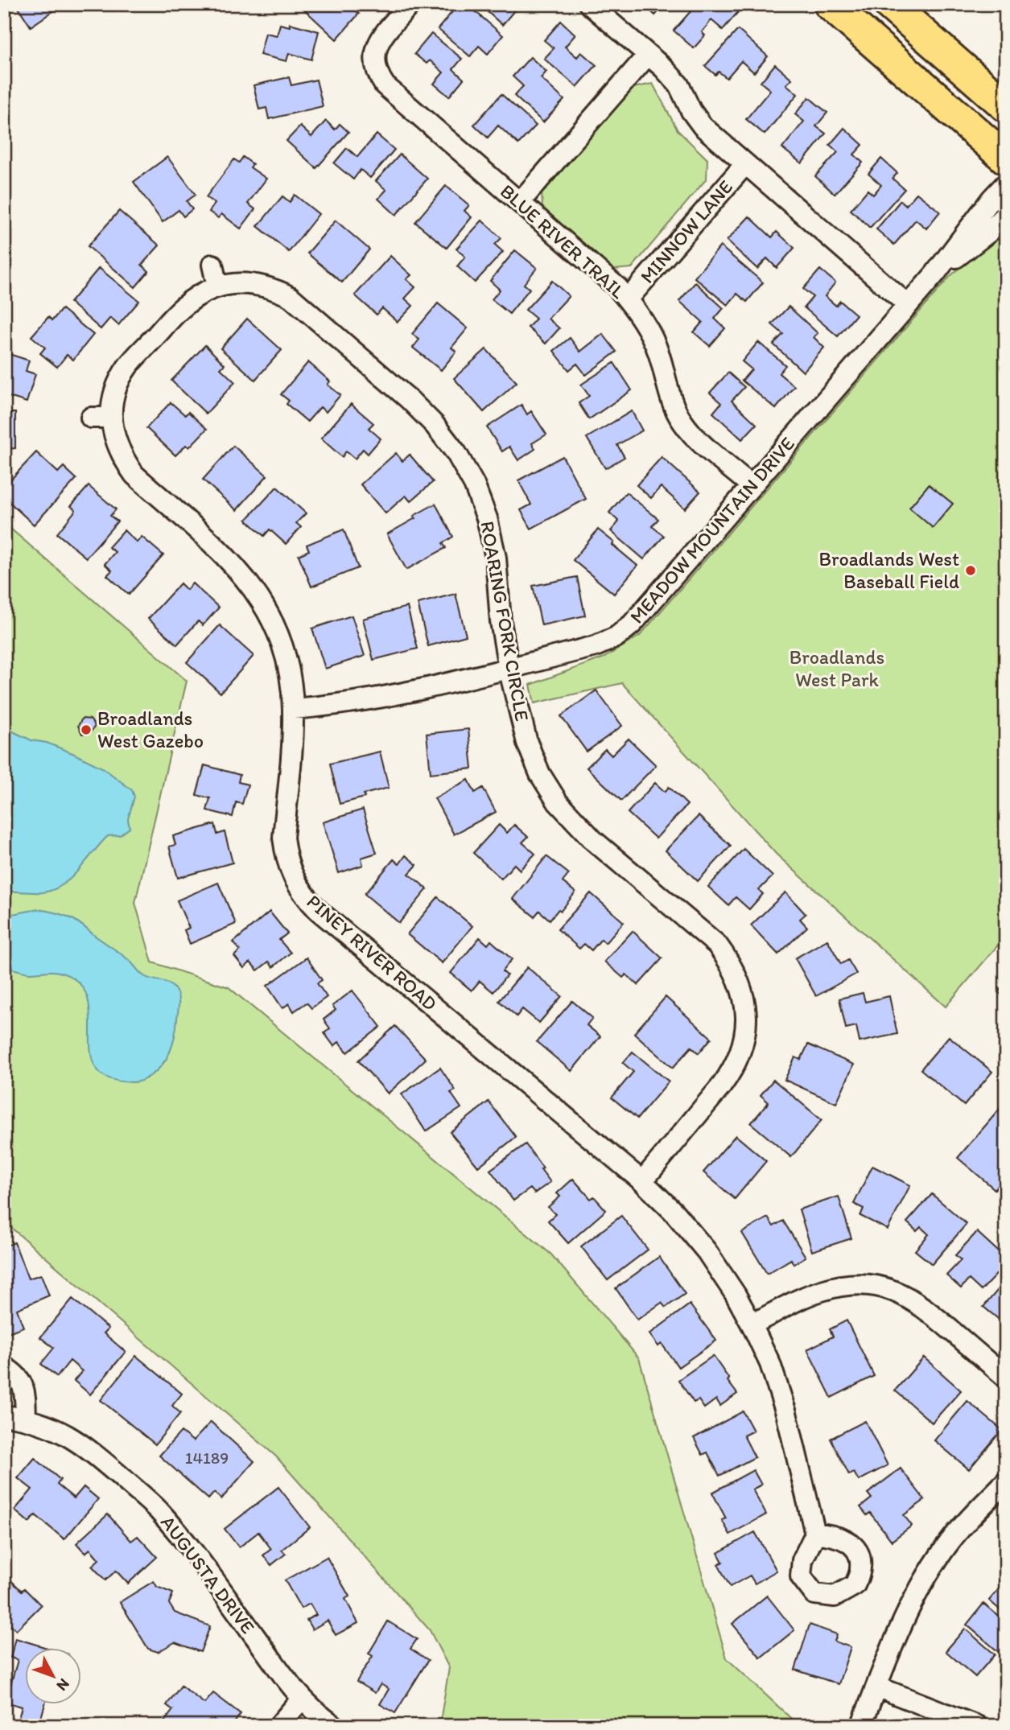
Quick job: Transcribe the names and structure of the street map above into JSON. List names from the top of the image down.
{
  "streets": {
    "street": [
      "MINNOW LANE",
      "BLUE RIVER TRAIL",
      "MEADOW MOUNTAIN DRIVE",
      "ROARING FORK CIRCLE",
      "PINEY RIVER ROAD",
      "AUGUSTA DRIVE"
    ]
  },
  "crossings": [
    ["MINNOW LANE", "BLUE RIVER TRAIL"],
    ["BLUE RIVER TRAIL", "MEADOW MOUNTAIN DRIVE"],
    ["MEADOW MOUNTAIN DRIVE", "ROARING FORK CIRCLE"],
    ["MEADOW MOUNTAIN DRIVE", "PINEY RIVER ROAD"],
    ["ROARING FORK CIRCLE", "PINEY RIVER ROAD"]
  ],
  "parks": ["Broadlands West Park"],
  "places": ["Broadlands West Baseball Field", "Broadlands West Gazebo"],
  "house_numbers": ["14189"],
  "north": "bottom right"
}
